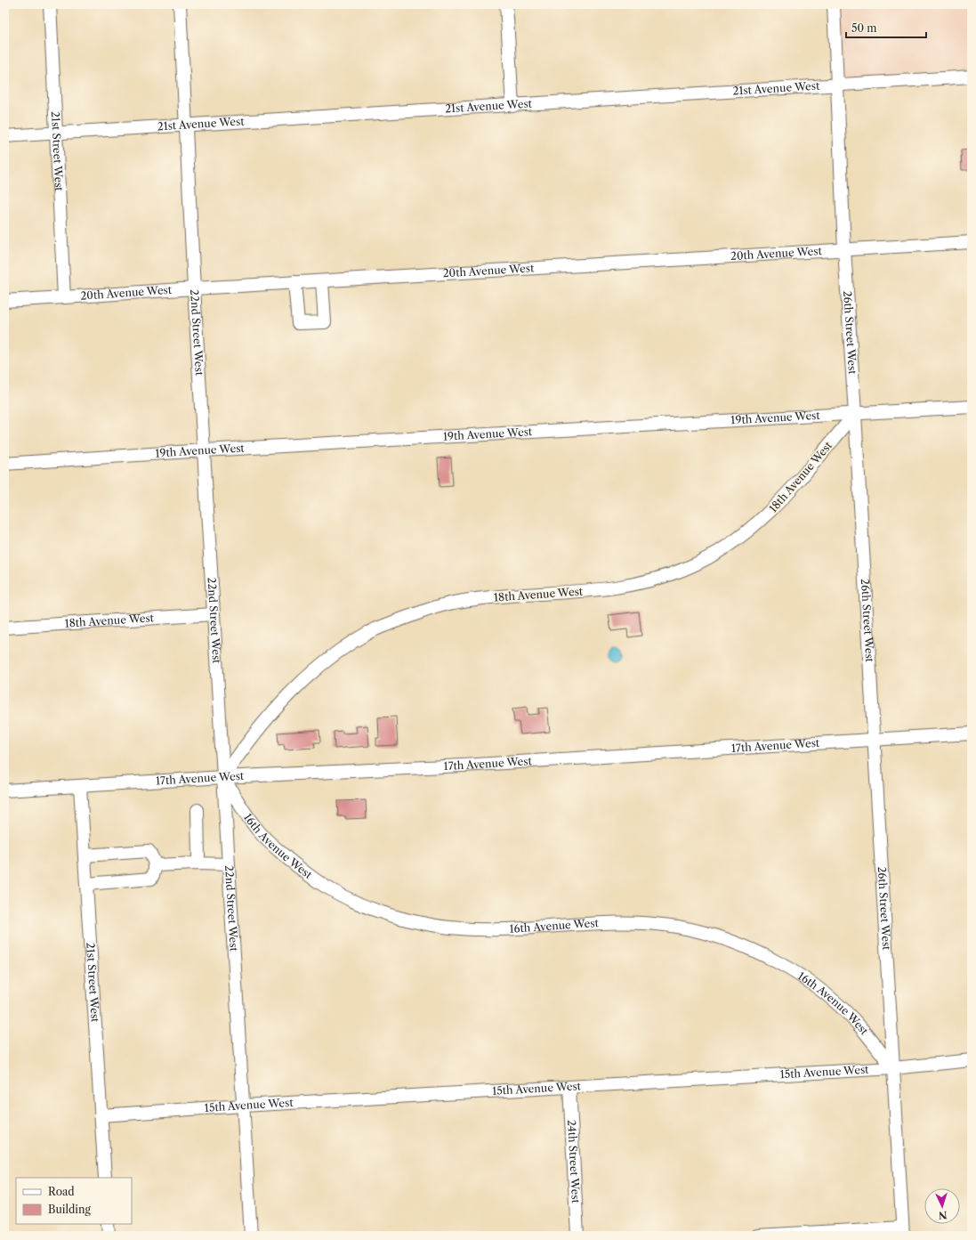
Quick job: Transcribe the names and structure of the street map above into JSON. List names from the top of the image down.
{
  "streets": {
    "street": [
      "21st Avenue West",
      "21st Street West",
      "20th Avenue West",
      "22nd Street West",
      "26th Street West",
      "19th Avenue West",
      "18th Avenue West",
      "17th Avenue West",
      "16th Avenue West",
      "15th Avenue West",
      "24th Street West"
    ]
  },
  "crossings": [
    ["21st Avenue West", "21st Street West"],
    ["21st Avenue West", "22nd Street West"],
    ["21st Avenue West", "26th Street West"],
    ["21st Street West", "20th Avenue West"],
    ["21st Street West", "17th Avenue West"],
    ["21st Street West", "15th Avenue West"],
    ["20th Avenue West", "22nd Street West"],
    ["20th Avenue West", "26th Street West"],
    ["22nd Street West", "19th Avenue West"],
    ["22nd Street West", "18th Avenue West"],
    ["22nd Street West", "17th Avenue West"],
    ["22nd Street West", "16th Avenue West"],
    ["22nd Street West", "15th Avenue West"],
    ["26th Street West", "19th Avenue West"],
    ["26th Street West", "18th Avenue West"],
    ["26th Street West", "17th Avenue West"],
    ["26th Street West", "16th Avenue West"],
    ["26th Street West", "15th Avenue West"],
    ["19th Avenue West", "18th Avenue West"],
    ["18th Avenue West", "17th Avenue West"],
    ["18th Avenue West", "16th Avenue West"],
    ["17th Avenue West", "16th Avenue West"],
    ["16th Avenue West", "15th Avenue West"],
    ["15th Avenue West", "24th Street West"]
  ],
  "legend": ["Road", "Building"],
  "scale_bar": "50 m",
  "north": "bottom"
}
